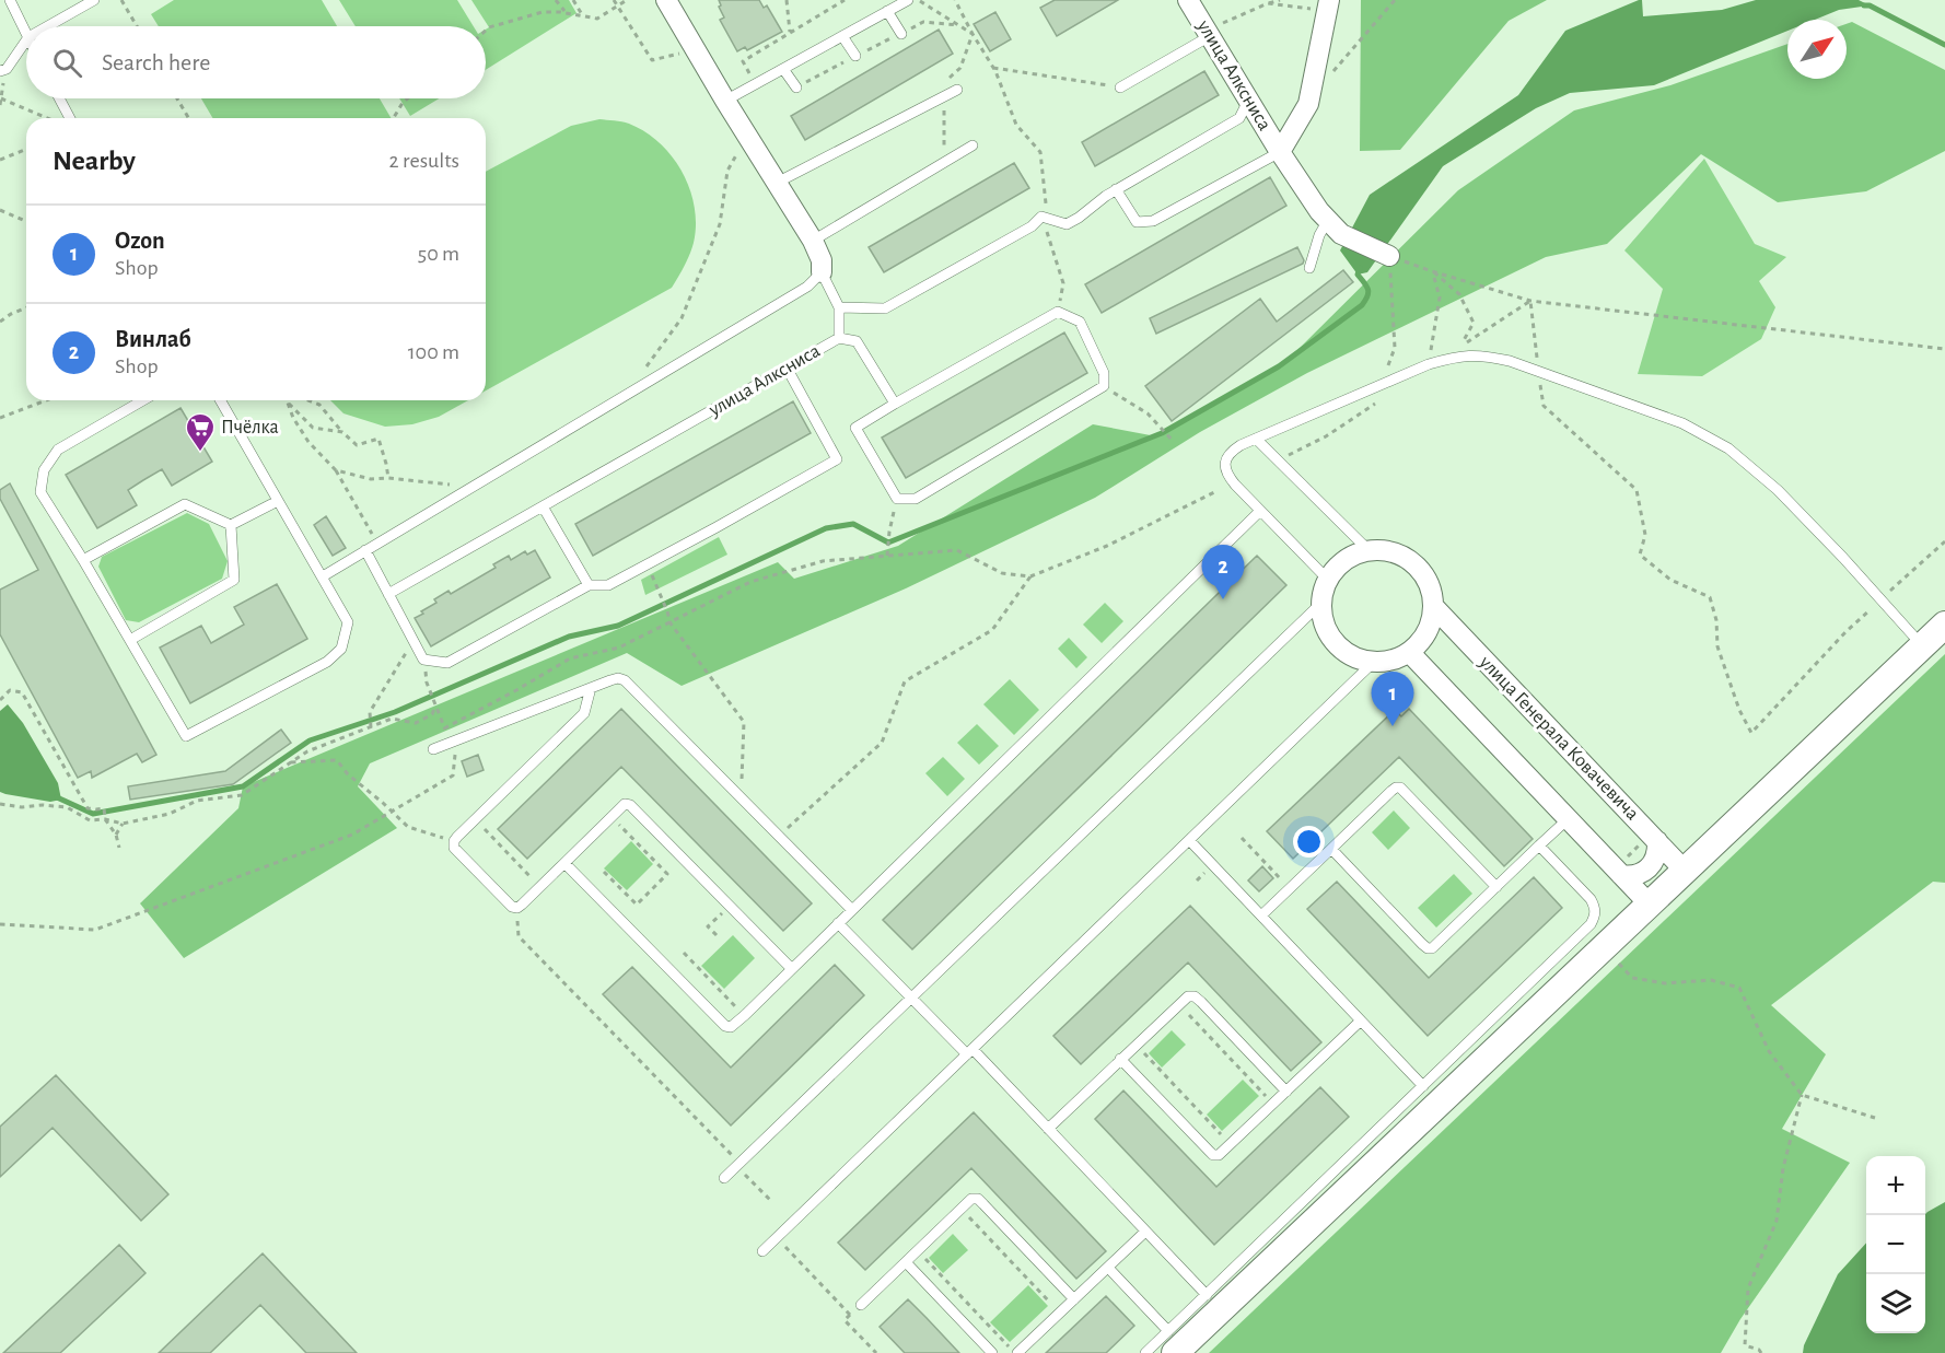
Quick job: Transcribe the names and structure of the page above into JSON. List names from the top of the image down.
{
  "streets": {
    "street": ["улица Алксниса", "улица Генерала Ковачевича"]
  },
  "places": {
    "supermarket": ["Пчёлка"]
  },
  "north": "top right",
  "page": {
    "search": "Search here",
    "heading": ["Nearby", "2 results"],
    "list": [
      {
        "mark": "1",
        "name": "Ozon",
        "note": "Shop",
        "value": "50 m"
      },
      {
        "mark": "2",
        "name": "Винлаб",
        "note": "Shop",
        "value": "100 m"
      }
    ],
    "pins": ["2", "1"],
    "map_buttons": ["+", "−"]
  }
}
